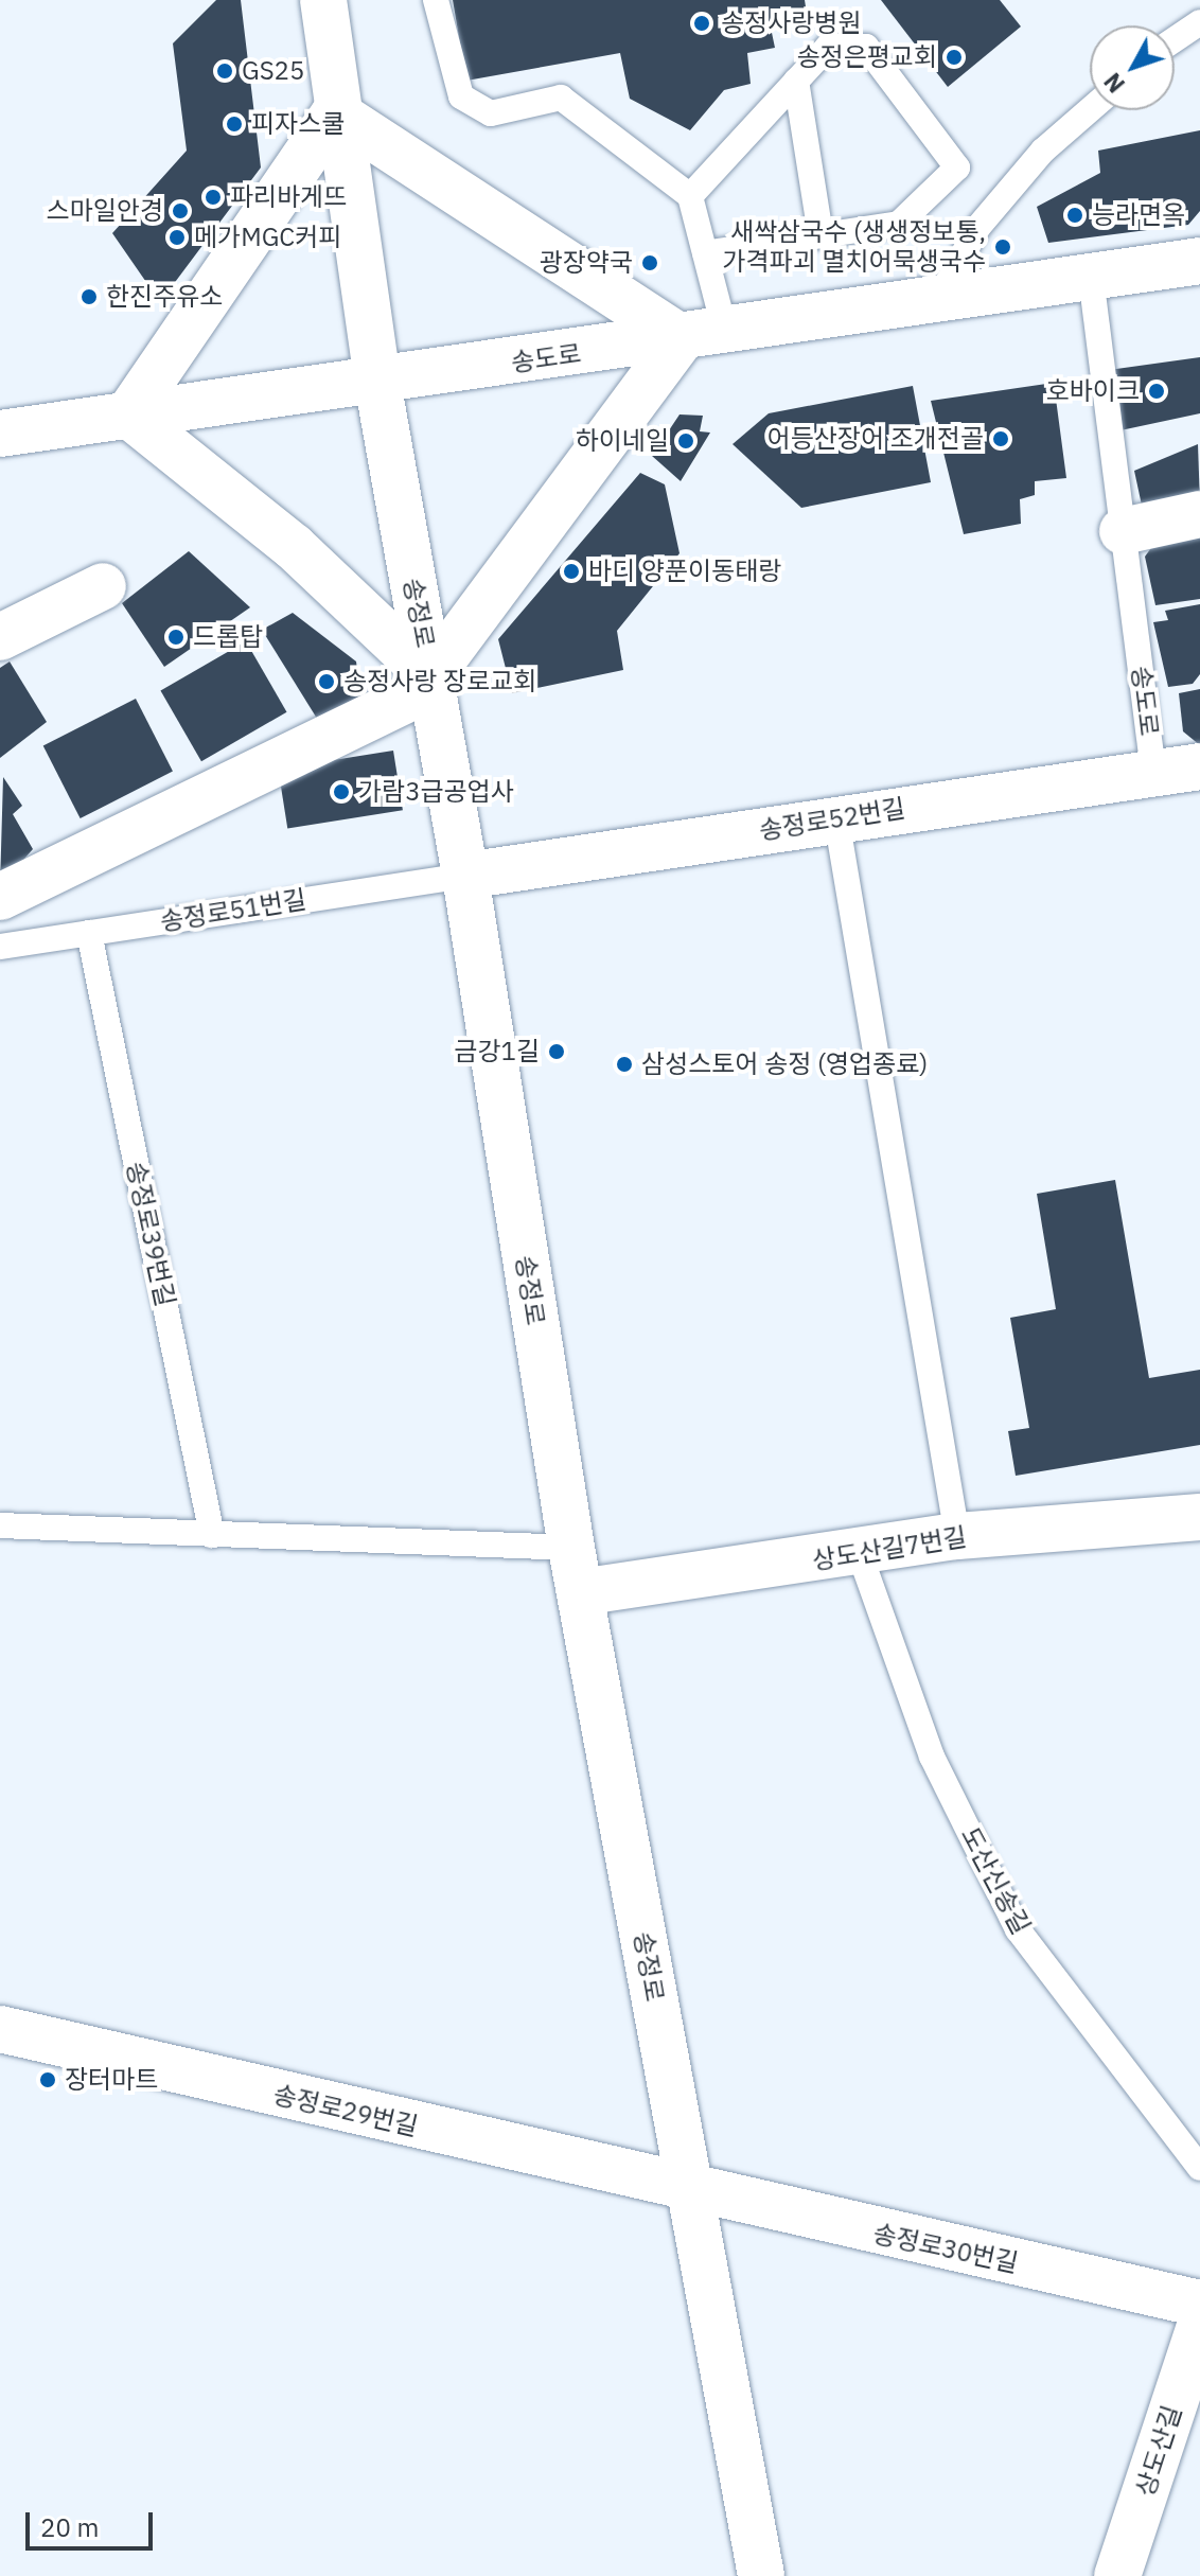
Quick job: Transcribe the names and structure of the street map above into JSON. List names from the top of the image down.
{
  "streets": {
    "street": [
      "송도로",
      "송정로",
      "송정로52번길",
      "상도산길7번길",
      "송정로29번길",
      "송정로30번길",
      "상도산길"
    ],
    "lane": ["송정로51번길", "송정로39번길", "도산신송길"]
  },
  "crossings": [
    ["송도로", "송정로"],
    ["송도로", "송정로52번길"],
    ["송정로", "송정로52번길"],
    ["송정로", "송정로51번길"],
    ["송정로", "상도산길7번길"],
    ["송정로", "송정로29번길"],
    ["송정로", "송정로30번길"],
    ["송정로52번길", "송정로51번길"],
    ["송정로51번길", "송정로39번길"],
    ["상도산길7번길", "도산신송길"],
    ["송정로29번길", "송정로30번길"]
  ],
  "places": [
    "송정사랑병원",
    "송정은평교회",
    "GS25",
    "피자스쿨",
    "파리바게뜨",
    "스마일안경",
    "능라면옥",
    "메가MGC커피",
    "새싹삼국수 (생생정보통, 가격파괴 멸치어묵생국수",
    "광장약국",
    "한진주유소",
    "호바이크",
    "어등산장어 조개전골",
    "하이네일",
    "바디 양푼이동태랑",
    "드롭탑",
    "송정사랑 장로교회",
    "가람3급공업사",
    "금강1길",
    "삼성스토어 송정 (영업종료)",
    "장터마트"
  ],
  "scale_bar": "20 m",
  "north": "bottom left"
}
